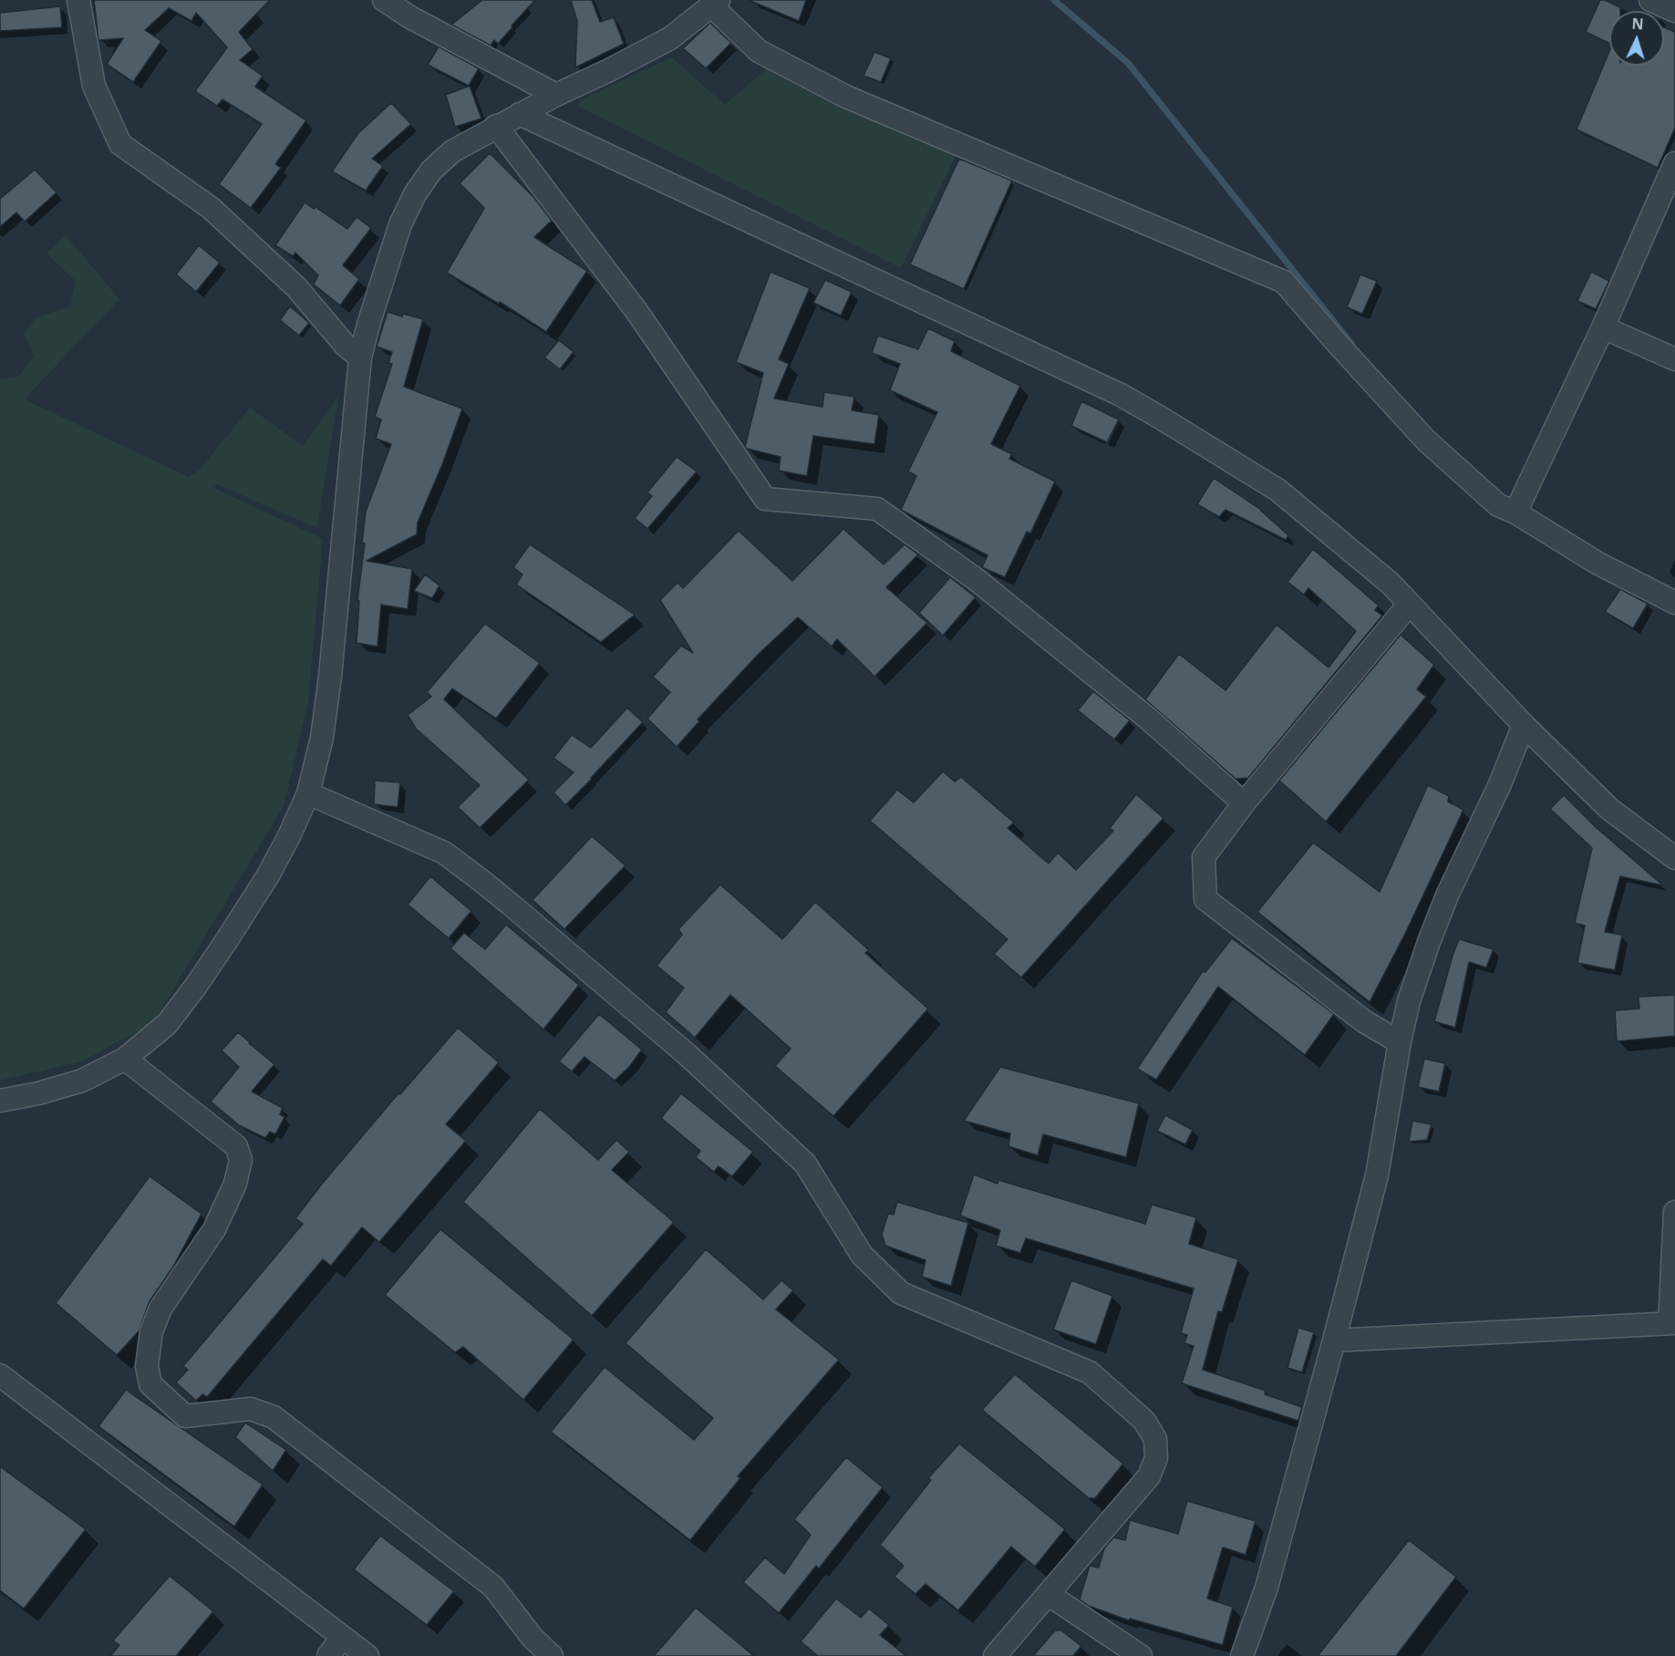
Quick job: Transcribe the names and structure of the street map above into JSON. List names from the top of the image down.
{
  "north": "top"
}
